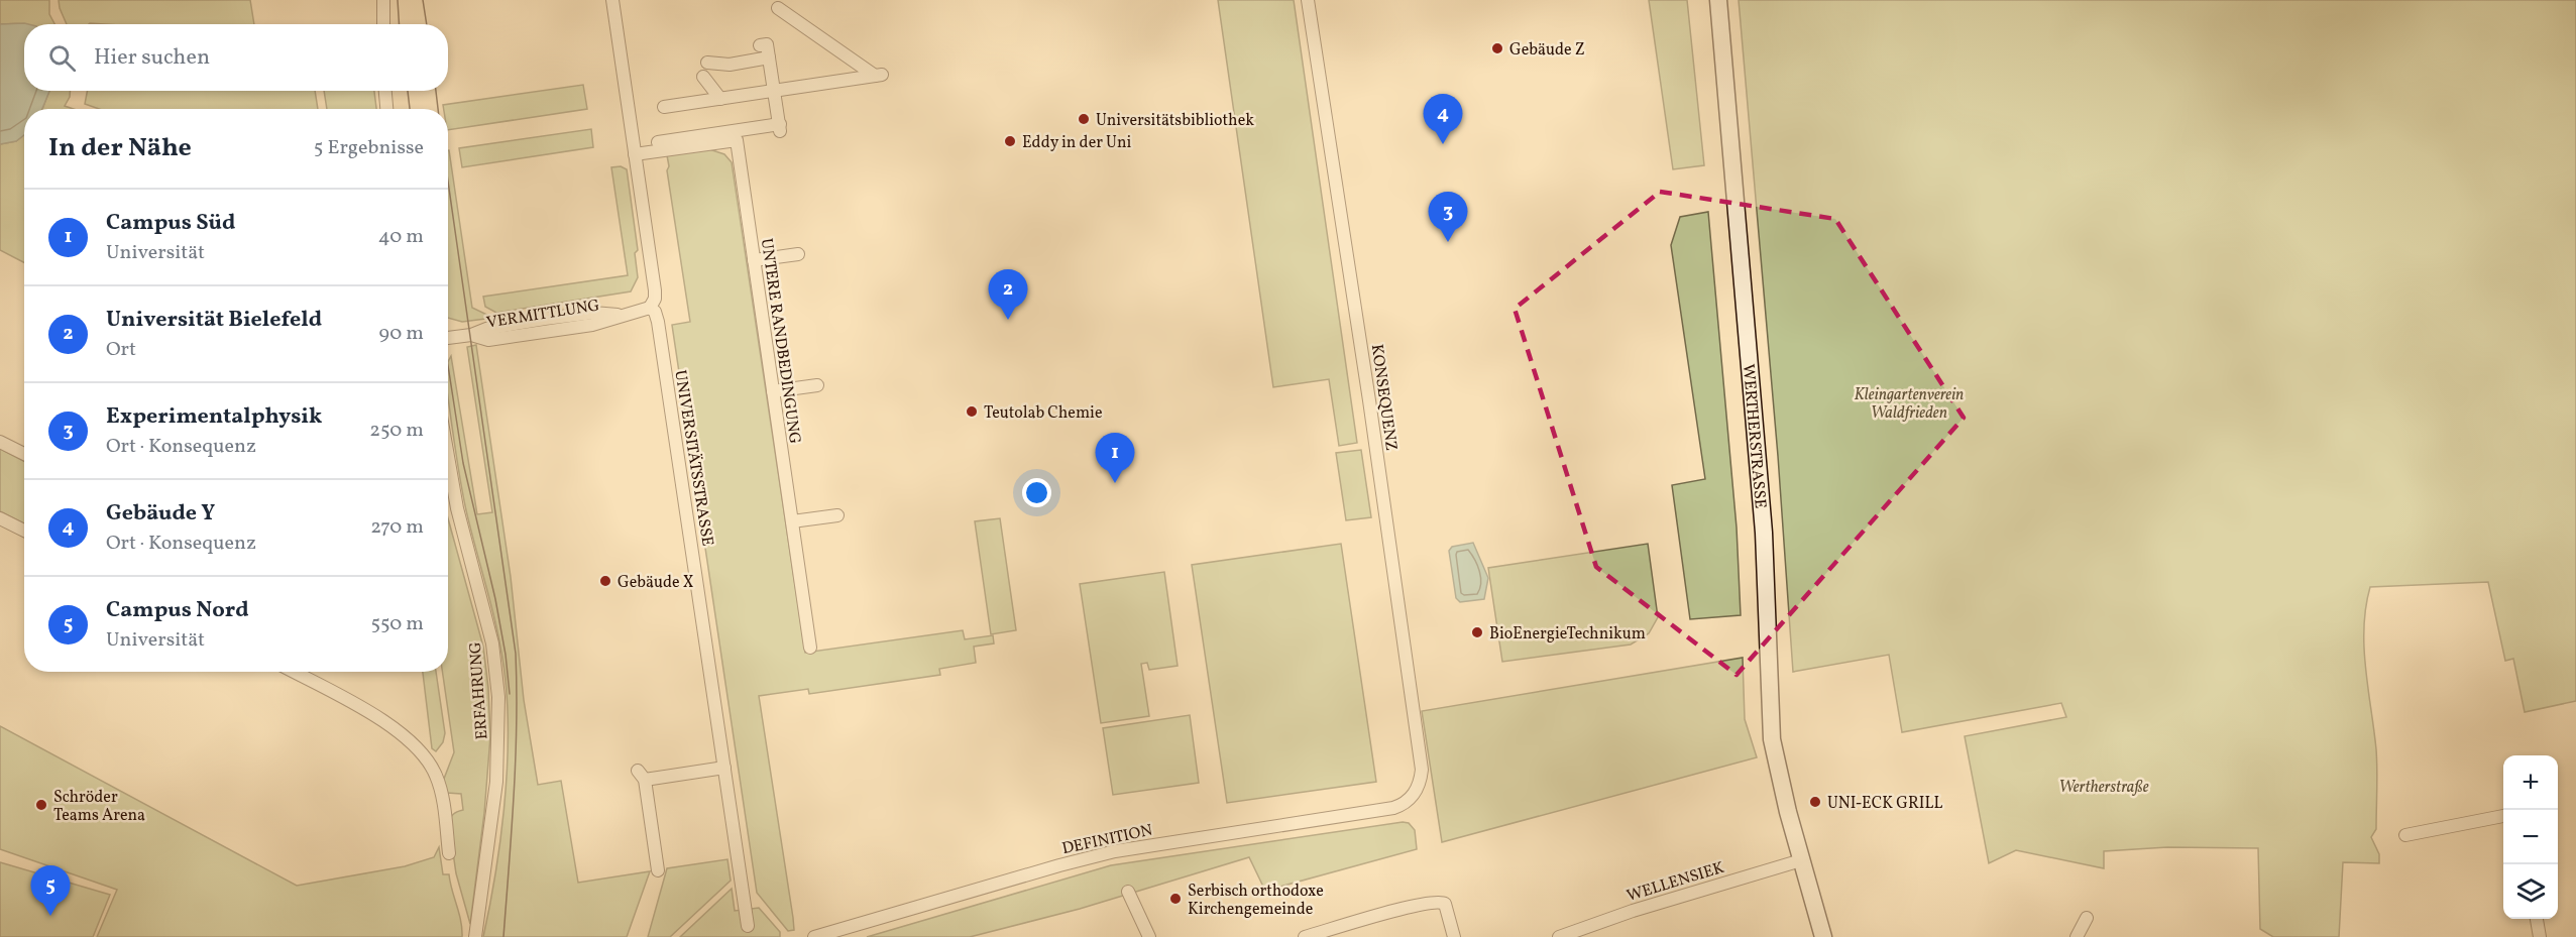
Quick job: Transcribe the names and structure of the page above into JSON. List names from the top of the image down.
{
  "streets": {
    "main road": ["WERTHERSTRASSE"],
    "street": [
      "VERMITTLUNG",
      "UNTERE RANDBEDINGUNG",
      "KONSEQUENZ",
      "UNIVERSITÄTSSTRASSE",
      "ERFAHRUNG",
      "DEFINITION",
      "WELLENSIEK"
    ]
  },
  "crossings": [
    ["VERMITTLUNG", "UNIVERSITÄTSSTRASSE"],
    ["KONSEQUENZ", "DEFINITION"],
    ["WERTHERSTRASSE", "WELLENSIEK"]
  ],
  "parks": ["Kleingartenverein Waldfrieden", "Wertherstraße"],
  "places": [
    "Gebäude Z",
    "Universitätsbibliothek",
    "Eddy in der Uni",
    "Teutolab Chemie",
    "Gebäude X",
    "BioEnergieTechnikum",
    "UNI-ECK GRILL",
    "Schröder Teams Arena",
    "Serbisch orthodoxe Kirchengemeinde"
  ],
  "page": {
    "search": "Hier suchen",
    "pins": [
      "4",
      "3",
      "2",
      "1",
      "5"
    ],
    "heading": ["In der Nähe", "5 Ergebnisse"],
    "list": [
      {
        "mark": "1",
        "name": "Campus Süd",
        "note": "Universität",
        "value": "40 m"
      },
      {
        "mark": "2",
        "name": "Universität Bielefeld",
        "note": "Ort",
        "value": "90 m"
      },
      {
        "mark": "3",
        "name": "Experimentalphysik",
        "note": "Ort · Konsequenz",
        "value": "250 m"
      },
      {
        "mark": "4",
        "name": "Gebäude Y",
        "note": "Ort · Konsequenz",
        "value": "270 m"
      },
      {
        "mark": "5",
        "name": "Campus Nord",
        "note": "Universität",
        "value": "550 m"
      }
    ],
    "map_buttons": ["+", "−"]
  }
}
